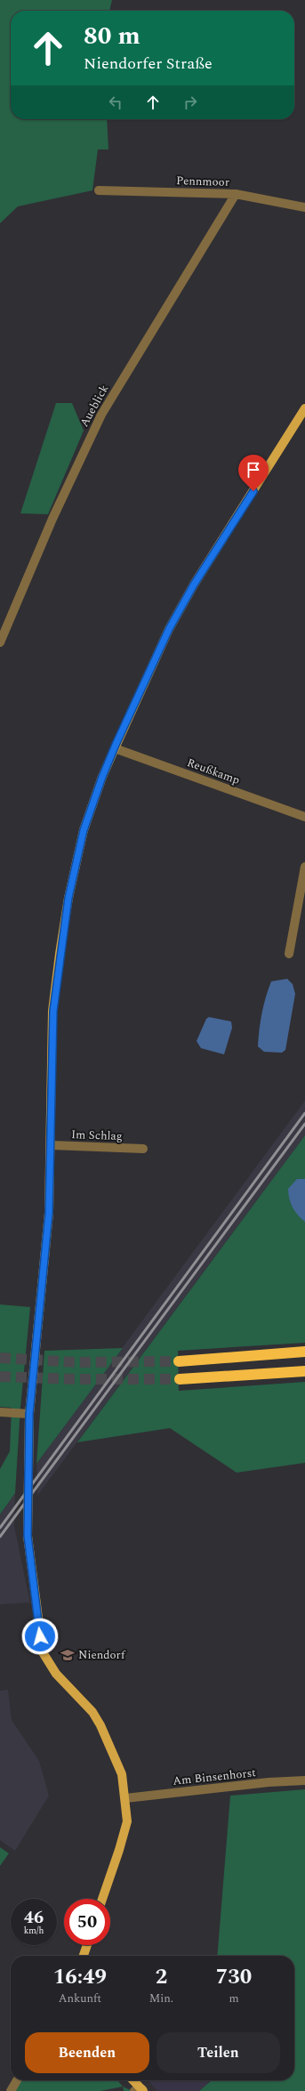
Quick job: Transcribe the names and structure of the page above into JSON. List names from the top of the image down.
{
  "streets": {
    "street": [
      "Pennmoor",
      "Aueblick",
      "Reußkamp",
      "Im Schlag",
      "Am Binsenhorst"
    ]
  },
  "crossings": [
    ["Pennmoor", "Aueblick"]
  ],
  "places": {
    "school or university": ["Niendorf"]
  },
  "page": {
    "turn": ["80 m", "Niendorfer Straße"],
    "speed": "46 km/h",
    "limit": "50",
    "eta": [
      "16:49",
      "Ankunft",
      "2",
      "Min.",
      "730",
      "m"
    ],
    "buttons": ["Beenden", "Teilen"]
  }
}
